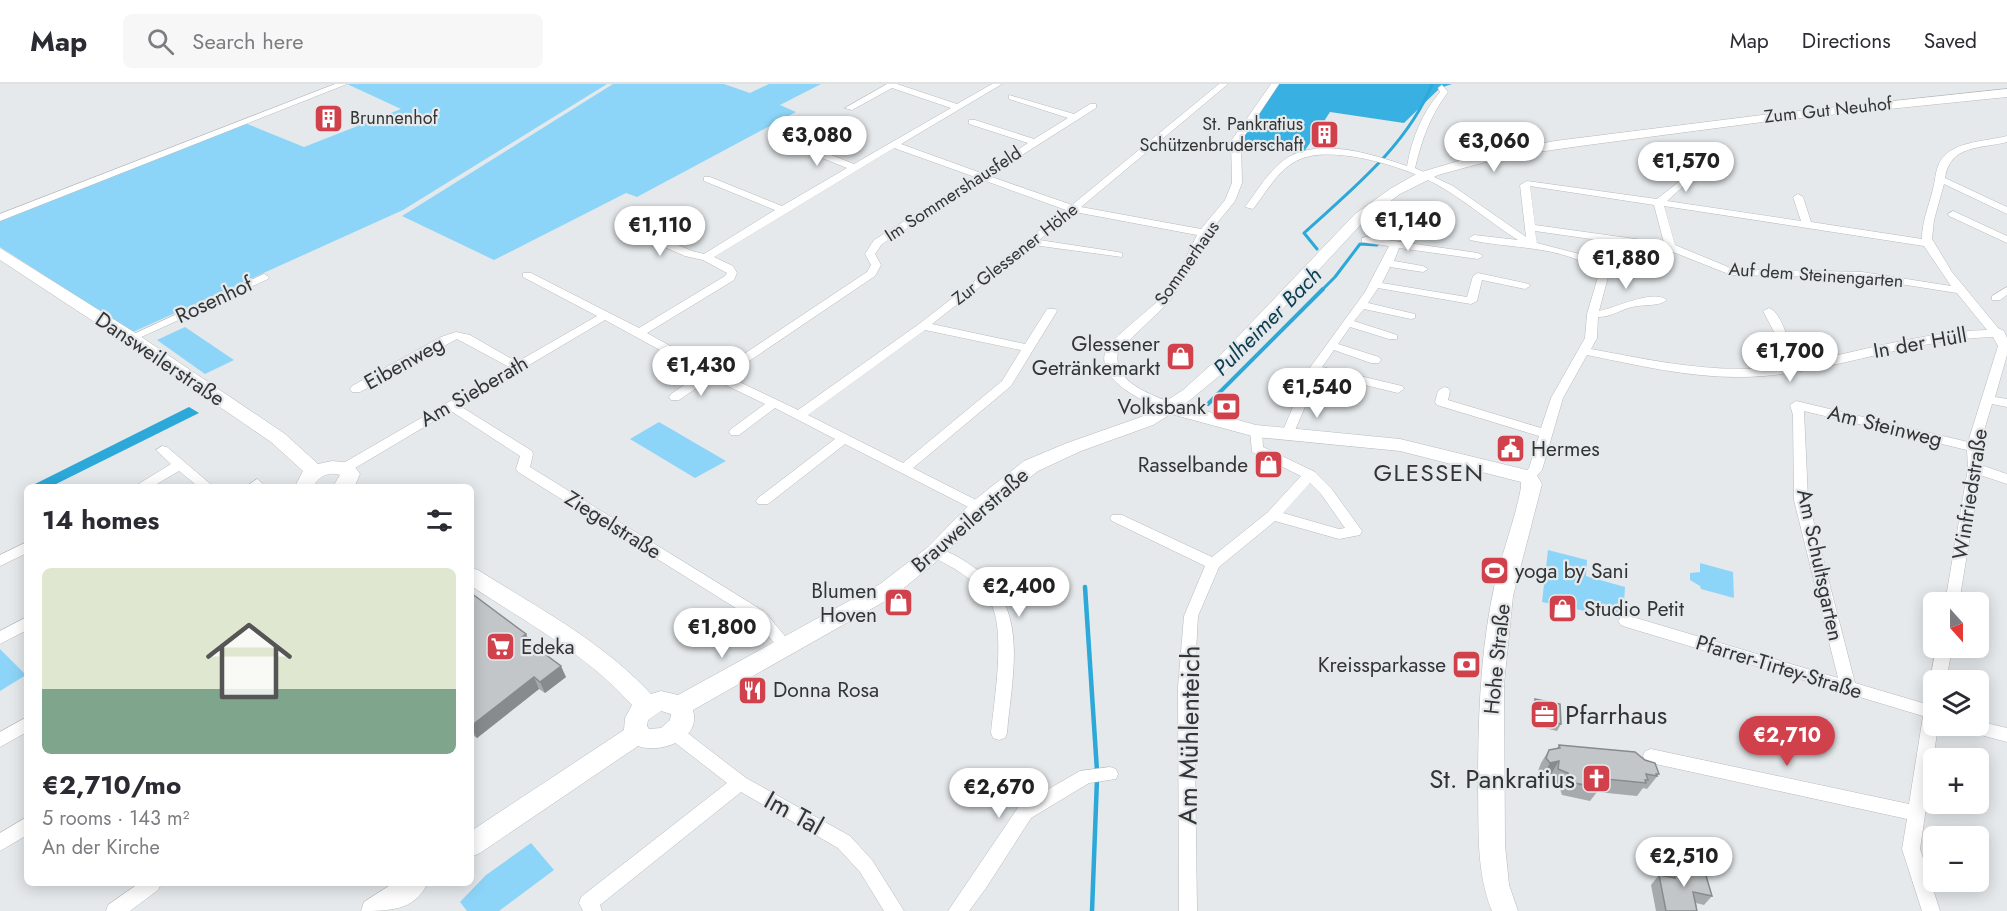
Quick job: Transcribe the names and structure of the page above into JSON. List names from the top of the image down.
{
  "streets": {
    "main road": [
      "Zum Gut Neuhof",
      "Dansweilerstraße",
      "Brauweilerstraße",
      "Hohe Straße"
    ],
    "street": [
      "Im Sommershausfeld",
      "Zur Glessener Höhe",
      "Sommerhaus",
      "Auf dem Steinengarten",
      "Rosenhof",
      "In der Hüll",
      "Eibenweg",
      "Am Sieberath",
      "Am Steinweg",
      "Winfriedstraße",
      "Ziegelstraße",
      "Am Schultsgarten",
      "Pfarrer-Tirtey-Straße",
      "Am Mühlenteich",
      "Im Tal"
    ]
  },
  "crossings": [
    ["Zum Gut Neuhof", "Sommerhaus"],
    ["Zum Gut Neuhof", "Brauweilerstraße"],
    ["Sommerhaus", "Brauweilerstraße"],
    ["Rosenhof", "Dansweilerstraße"],
    ["In der Hüll", "Winfriedstraße"],
    ["In der Hüll", "Hohe Straße"],
    ["Eibenweg", "Am Sieberath"],
    ["Am Sieberath", "Ziegelstraße"],
    ["Am Steinweg", "Winfriedstraße"],
    ["Am Steinweg", "Am Schultsgarten"],
    ["Brauweilerstraße", "Ziegelstraße"],
    ["Brauweilerstraße", "Im Tal"],
    ["Am Schultsgarten", "Pfarrer-Tirtey-Straße"]
  ],
  "districts": ["GLESSEN"],
  "water": ["Pulheimer Bach"],
  "places": {
    "building": ["Brunnenhof", "St. Pankratius Schützenbruderschaft"],
    "shop": [
      "Glessener Getränkemarkt",
      "Rasselbande",
      "Blumen Hoven",
      "Studio Petit"
    ],
    "bank": ["Volksbank", "Kreissparkasse"],
    "public building": ["Hermes"],
    "sports": ["yoga by Sani"],
    "supermarket": ["Edeka"],
    "restaurant": ["Donna Rosa"],
    "office": ["Pfarrhaus"],
    "church": ["St. Pankratius"]
  },
  "north": "bottom",
  "page": {
    "header": "Map",
    "search": "Search here",
    "nav": ["Map", "Directions", "Saved"],
    "price": [
      "€3,080",
      "€3,060",
      "€1,570",
      "€1,140",
      "€1,110",
      "€1,880",
      "€1,700",
      "€1,430",
      "€1,540",
      "€2,400",
      "€1,800",
      "€2,710",
      "€2,670",
      "€2,510"
    ],
    "heading": "14 homes",
    "list": [
      {
        "name": "€2,710/mo",
        "note": "5 rooms · 143 m² · An der Kirche"
      }
    ],
    "map_buttons": ["+", "−"]
  }
}
